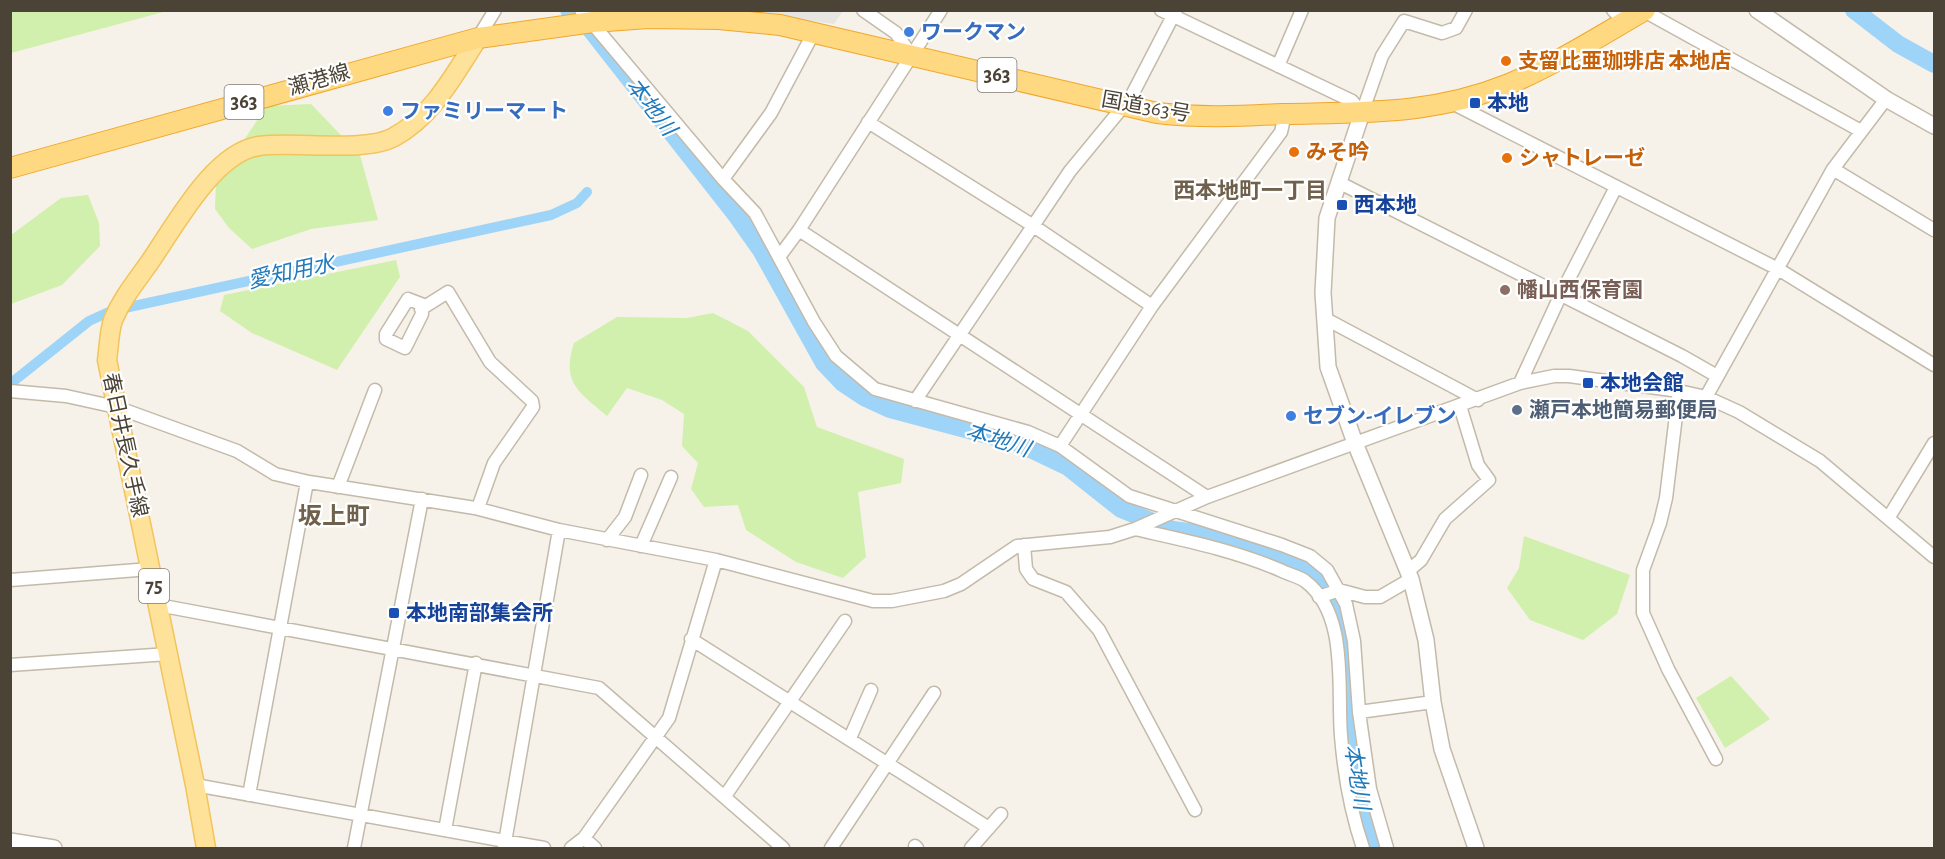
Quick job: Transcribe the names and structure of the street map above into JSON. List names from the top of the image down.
{
  "streets": {
    "highway": ["363", "瀬港線", "国道363号"],
    "main road": ["春日井長久手線", "75"]
  },
  "crossings": [
    ["瀬港線", "国道363号"],
    ["瀬港線", "春日井長久手線"]
  ],
  "districts": ["西本地町一丁目", "坂上町"],
  "water": ["本地川", "愛知用水"],
  "places": {
    "other": [
      "ワークマン",
      "支留比亜珈琲店 本地店",
      "ファミリーマート",
      "みそ吟",
      "シャトレーゼ",
      "幡山西保育園",
      "瀬戸本地簡易郵便局",
      "セブン-イレブン"
    ],
    "transit": [
      "本地",
      "西本地",
      "本地会館",
      "本地南部集会所"
    ]
  }
}
